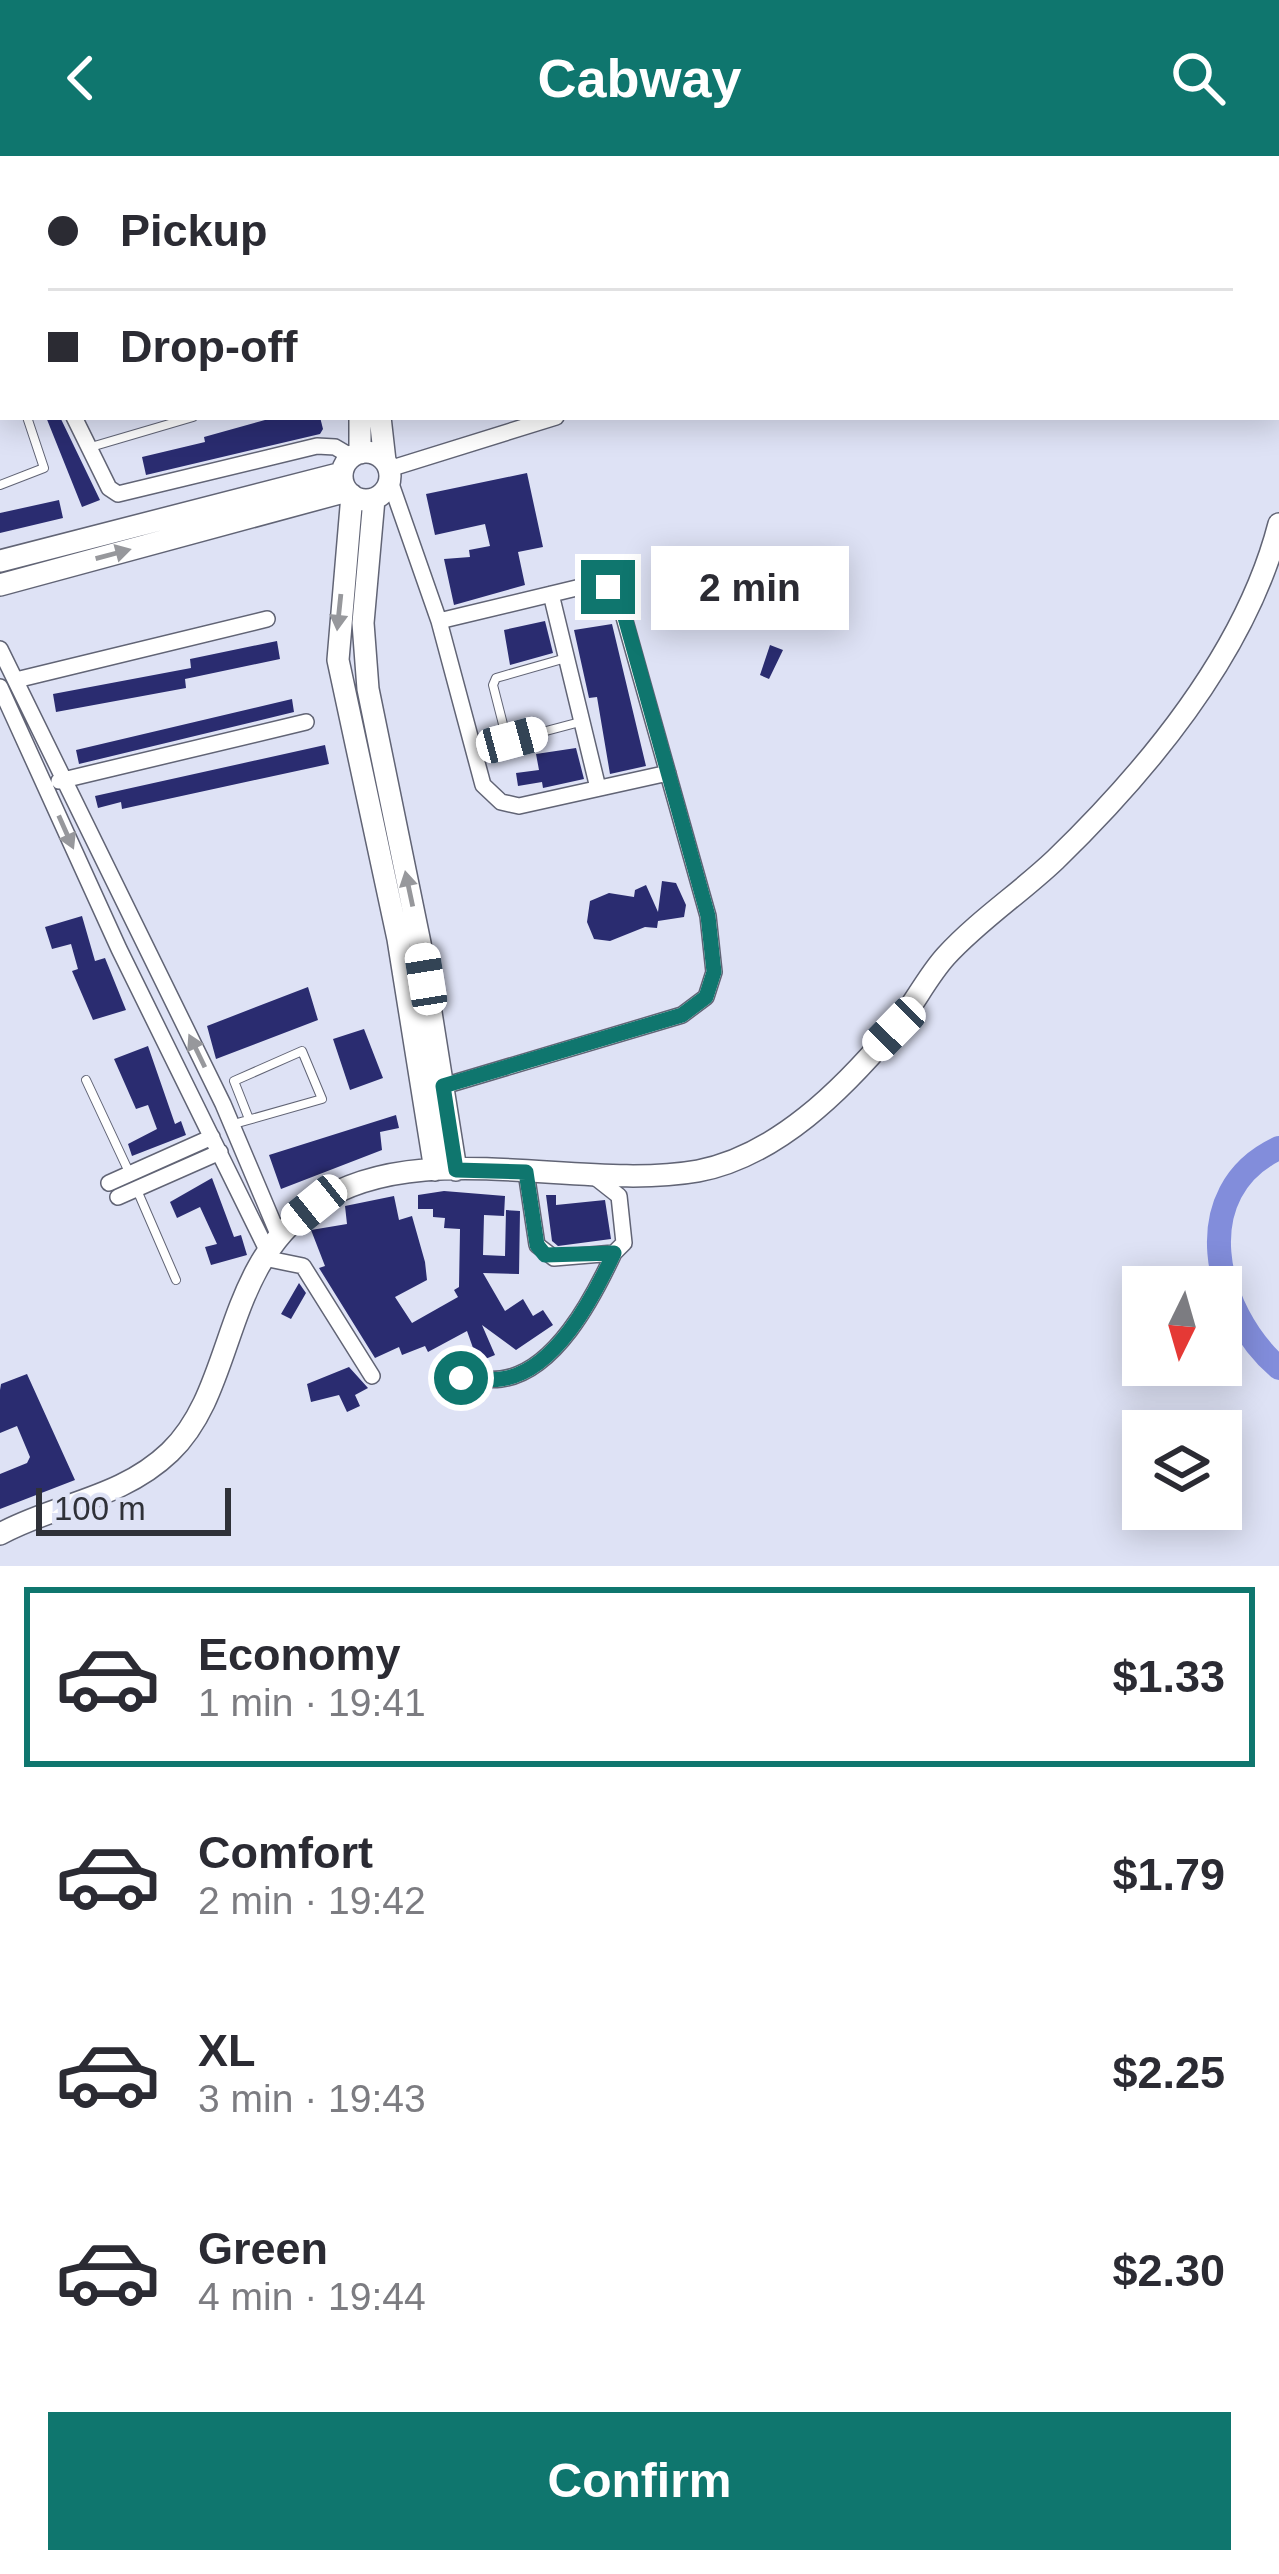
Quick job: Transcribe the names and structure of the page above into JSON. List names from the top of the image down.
{
  "scale_bar": "100 m",
  "north": "bottom",
  "page": {
    "header": "Cabway",
    "banner": ["Pickup", "Drop-off"],
    "bubble": "2 min",
    "scale": "100 m",
    "list": [
      {
        "name": "Economy",
        "note": "1 min · 19:41",
        "value": "$1.33"
      },
      {
        "name": "Comfort",
        "note": "2 min · 19:42",
        "value": "$1.79"
      },
      {
        "name": "XL",
        "note": "3 min · 19:43",
        "value": "$2.25"
      },
      {
        "name": "Green",
        "note": "4 min · 19:44",
        "value": "$2.30"
      }
    ],
    "buttons": "Confirm"
  }
}
